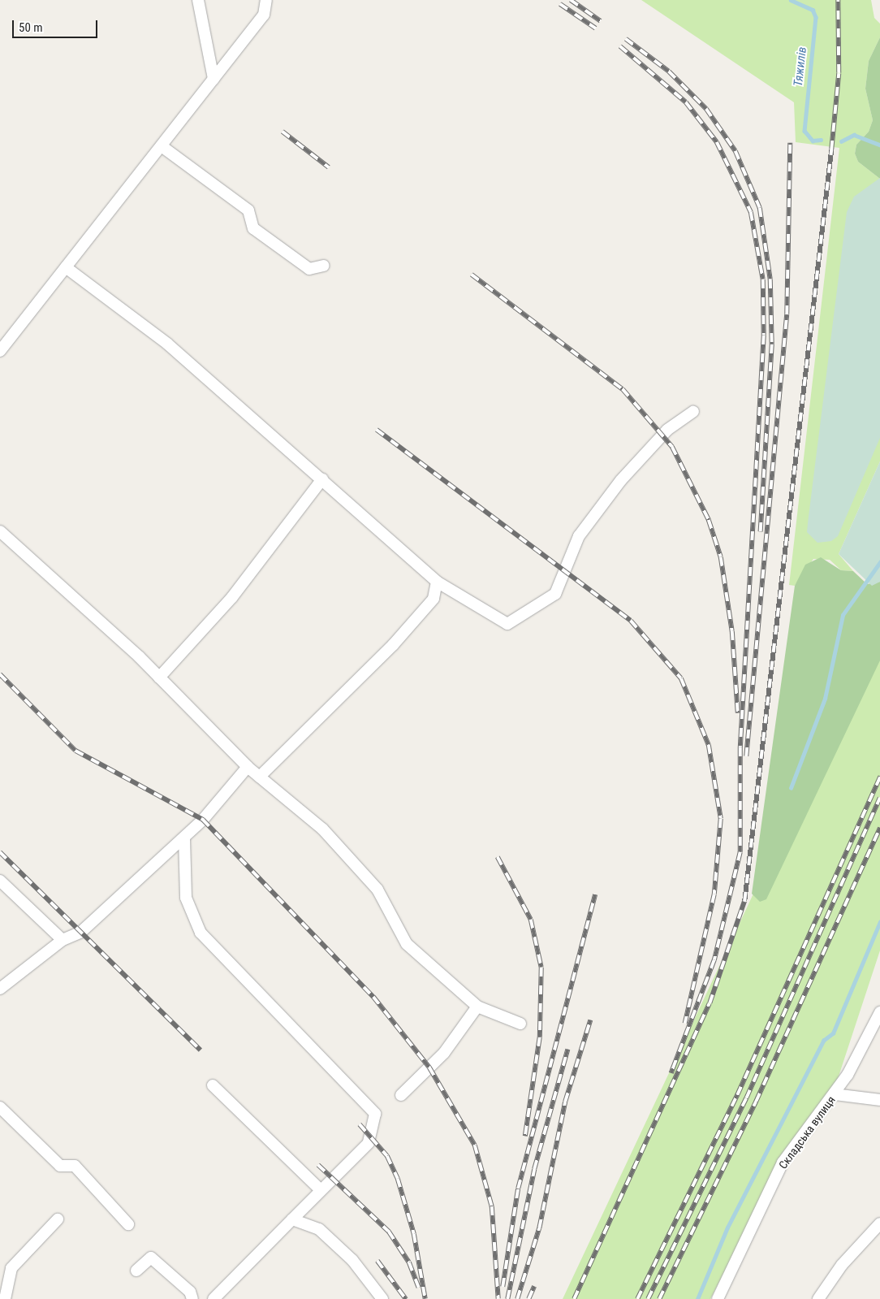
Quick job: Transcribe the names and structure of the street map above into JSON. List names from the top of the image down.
{
  "streets": {
    "street": ["Складська вулиця"]
  },
  "water": ["Тяжилів"],
  "scale_bar": "50 m"
}
